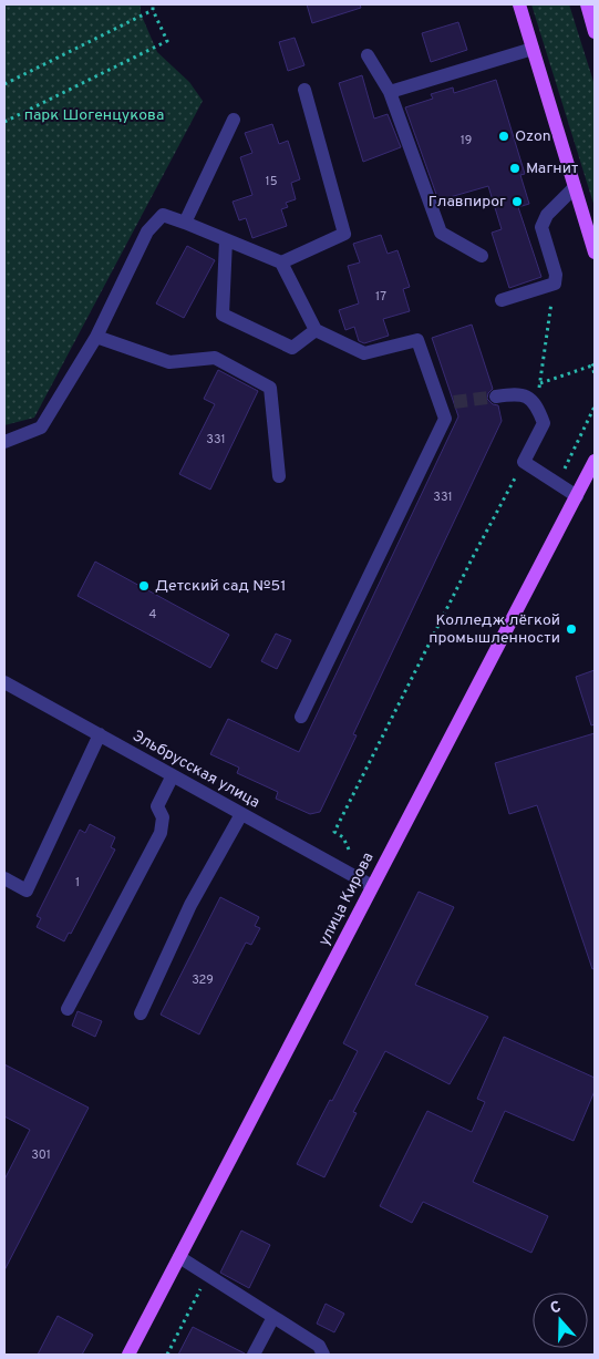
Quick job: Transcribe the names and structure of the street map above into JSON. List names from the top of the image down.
{
  "streets": {
    "main road": ["улица Кирова"],
    "street": ["Эльбрусская улица"]
  },
  "crossings": [
    ["Эльбрусская улица", "улица Кирова"]
  ],
  "parks": ["парк Шогенцукова"],
  "places": [
    "Ozon",
    "Магнит",
    "Главпирог",
    "Детский сад №51",
    "Колледж лёгкой промышленности"
  ],
  "house_numbers": [
    "19",
    "15",
    "17",
    "331",
    "331",
    "4",
    "1",
    "329",
    "301"
  ],
  "north": "top"
}
